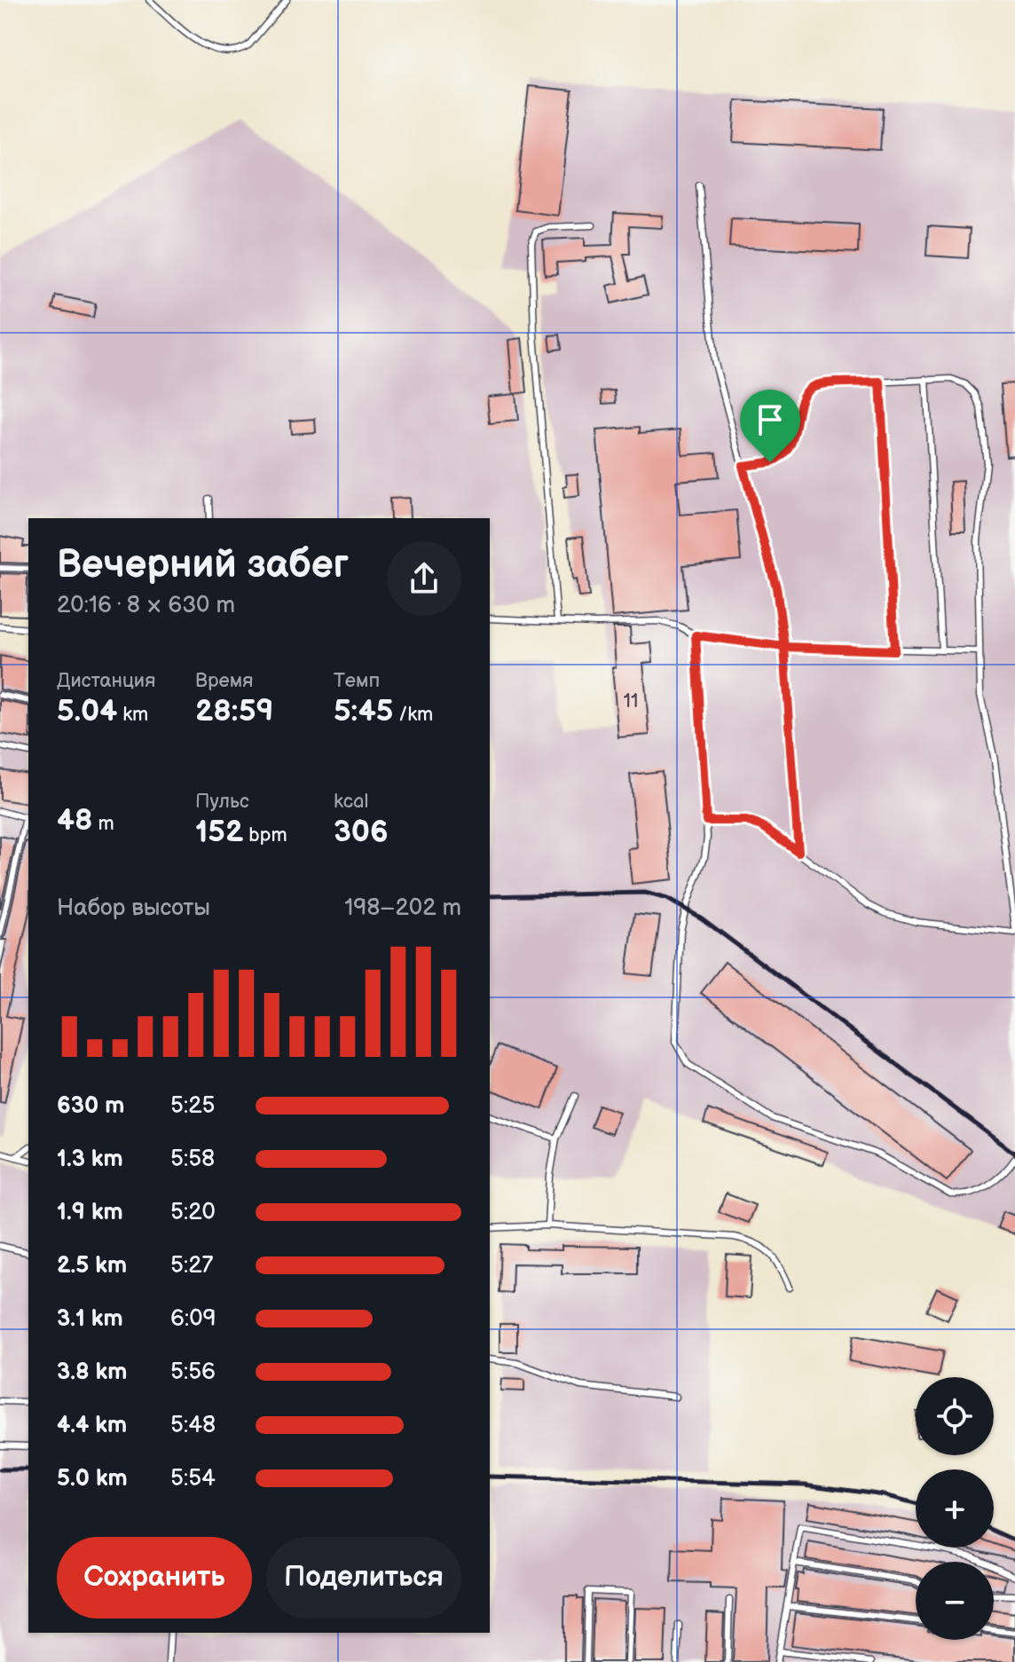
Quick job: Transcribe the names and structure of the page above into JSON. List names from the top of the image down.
{
  "house_numbers": ["11"],
  "page": {
    "heading": ["Вечерний забег", "20:16 · 8 × 630 m"],
    "stats": [
      ["Дистанция", "5.04 km"],
      ["Время", "28:59"],
      ["Темп", "5:45 /km"],
      ["48 m"],
      ["Пульс", "152 bpm"],
      ["kcal", "306"]
    ],
    "chart": ["Набор высоты", "198–202 m"],
    "list": [
      {
        "name": "630 m",
        "note": "5:25"
      },
      {
        "name": "1.3 km",
        "note": "5:58"
      },
      {
        "name": "1.9 km",
        "note": "5:20"
      },
      {
        "name": "2.5 km",
        "note": "5:27"
      },
      {
        "name": "3.1 km",
        "note": "6:09"
      },
      {
        "name": "3.8 km",
        "note": "5:56"
      },
      {
        "name": "4.4 km",
        "note": "5:48"
      },
      {
        "name": "5.0 km",
        "note": "5:54"
      }
    ],
    "map_buttons": ["+", "−"],
    "buttons": ["Сохранить", "Поделиться"]
  }
}
